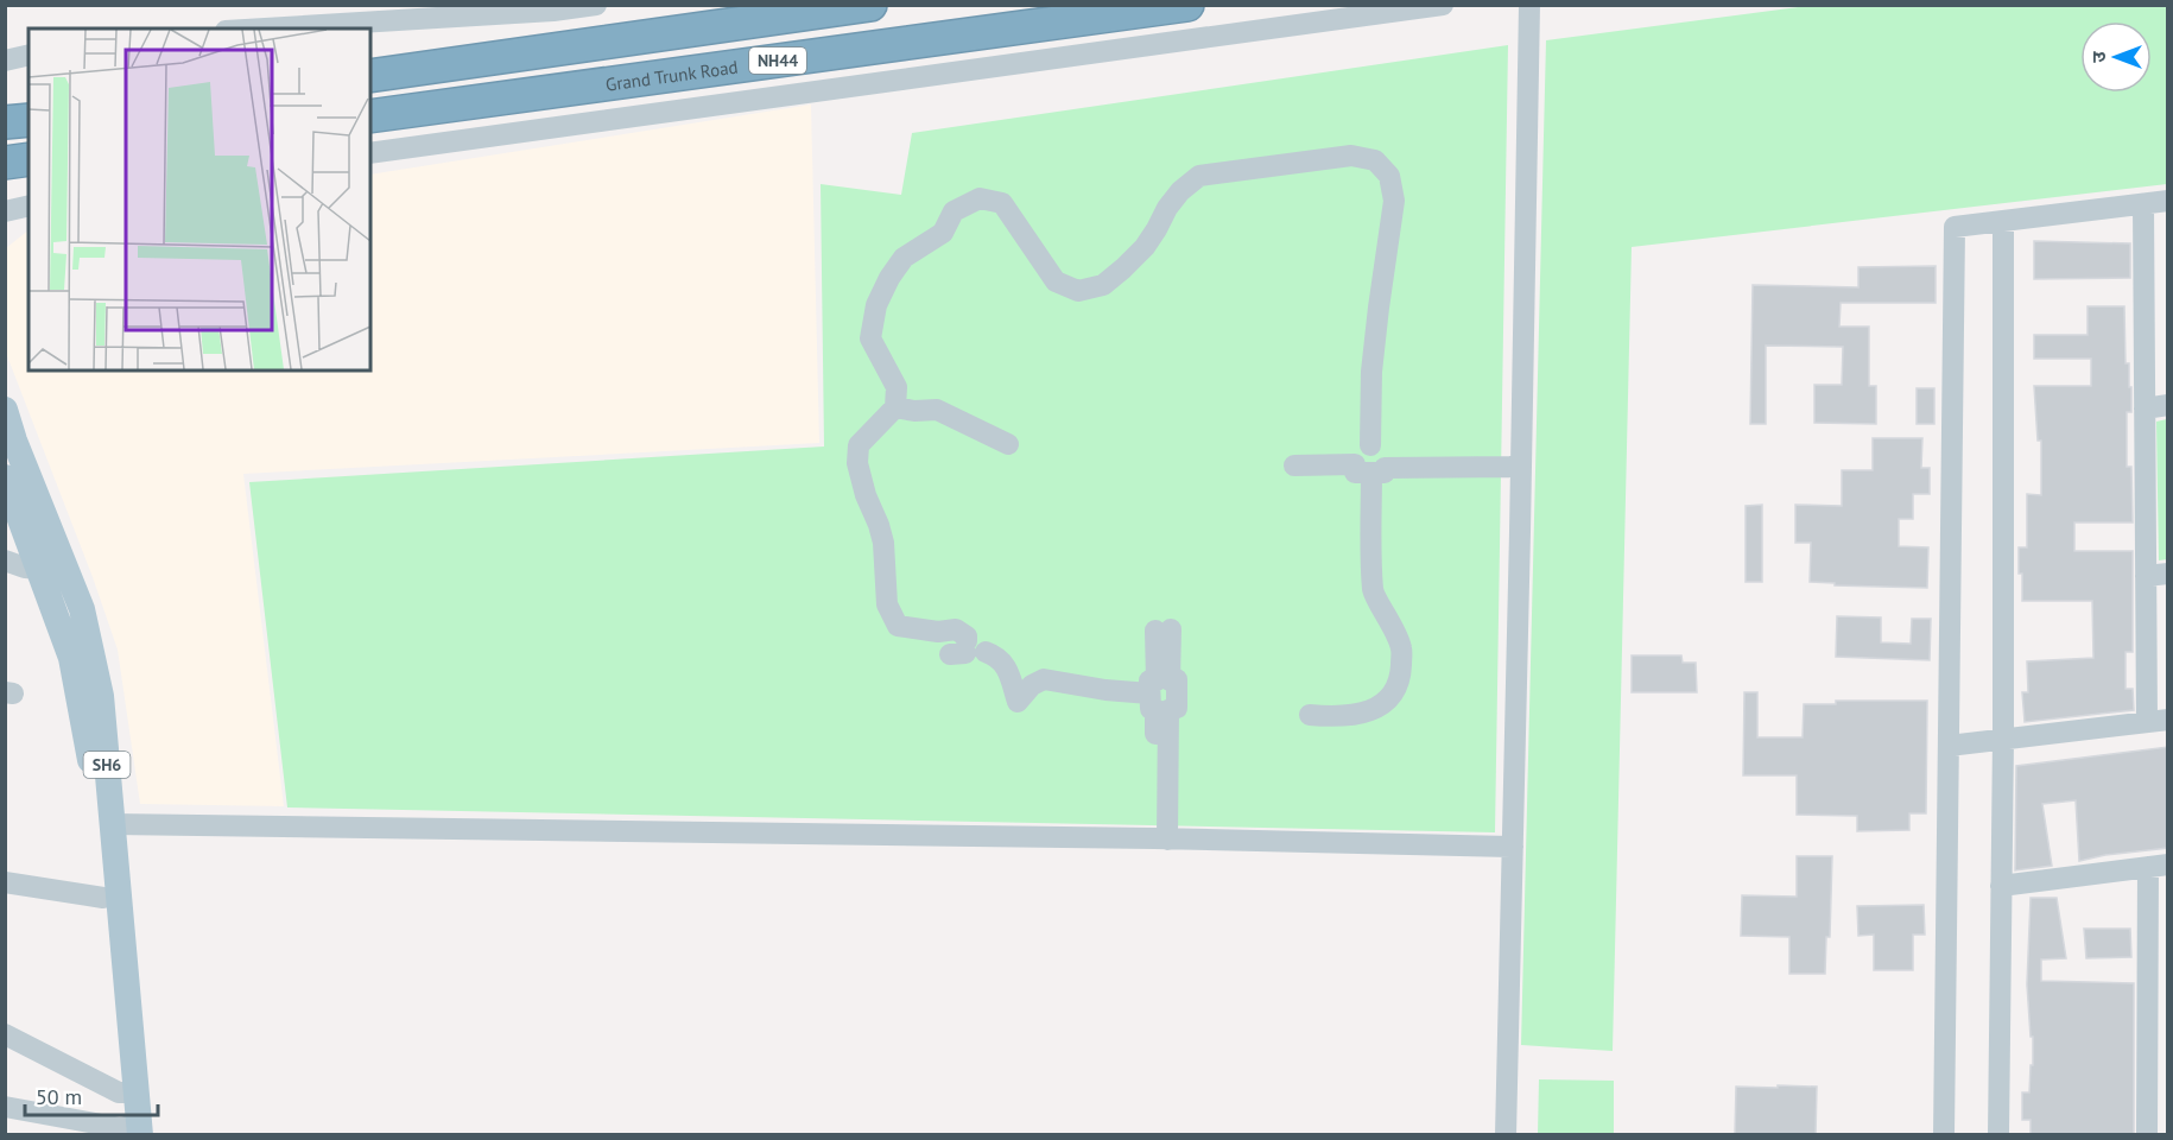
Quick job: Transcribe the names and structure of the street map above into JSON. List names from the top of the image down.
{
  "streets": {
    "highway": ["NH44", "Grand Trunk Road"],
    "main road": ["SH6"]
  },
  "scale_bar": "50 m",
  "north": "left"
}
